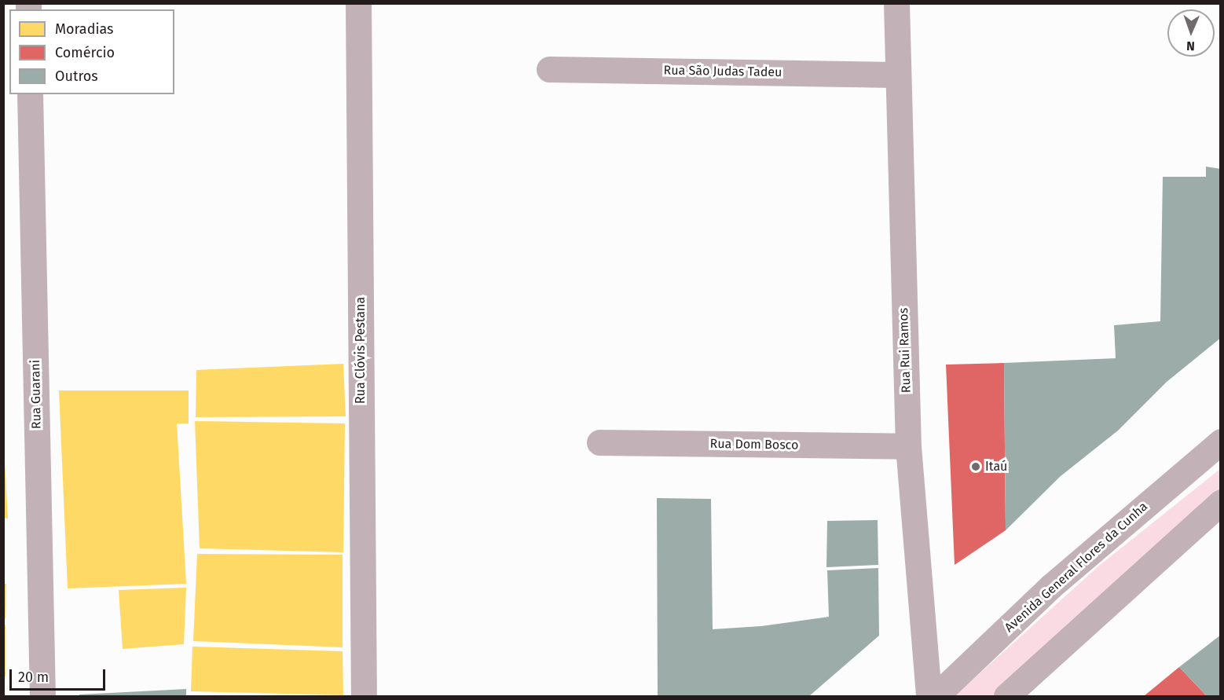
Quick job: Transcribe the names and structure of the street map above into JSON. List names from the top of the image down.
{
  "streets": {
    "main road": ["Avenida General Flores da Cunha"],
    "street": [
      "Rua São Judas Tadeu",
      "Rua Clóvis Pestana",
      "Rua Rui Ramos",
      "Rua Guarani",
      "Rua Dom Bosco"
    ]
  },
  "crossings": [
    ["Rua São Judas Tadeu", "Rua Rui Ramos"],
    ["Rua Rui Ramos", "Rua Dom Bosco"]
  ],
  "places": ["Itaú"],
  "legend": ["Moradias", "Comércio", "Outros"],
  "scale_bar": "20 m",
  "north": "bottom"
}
